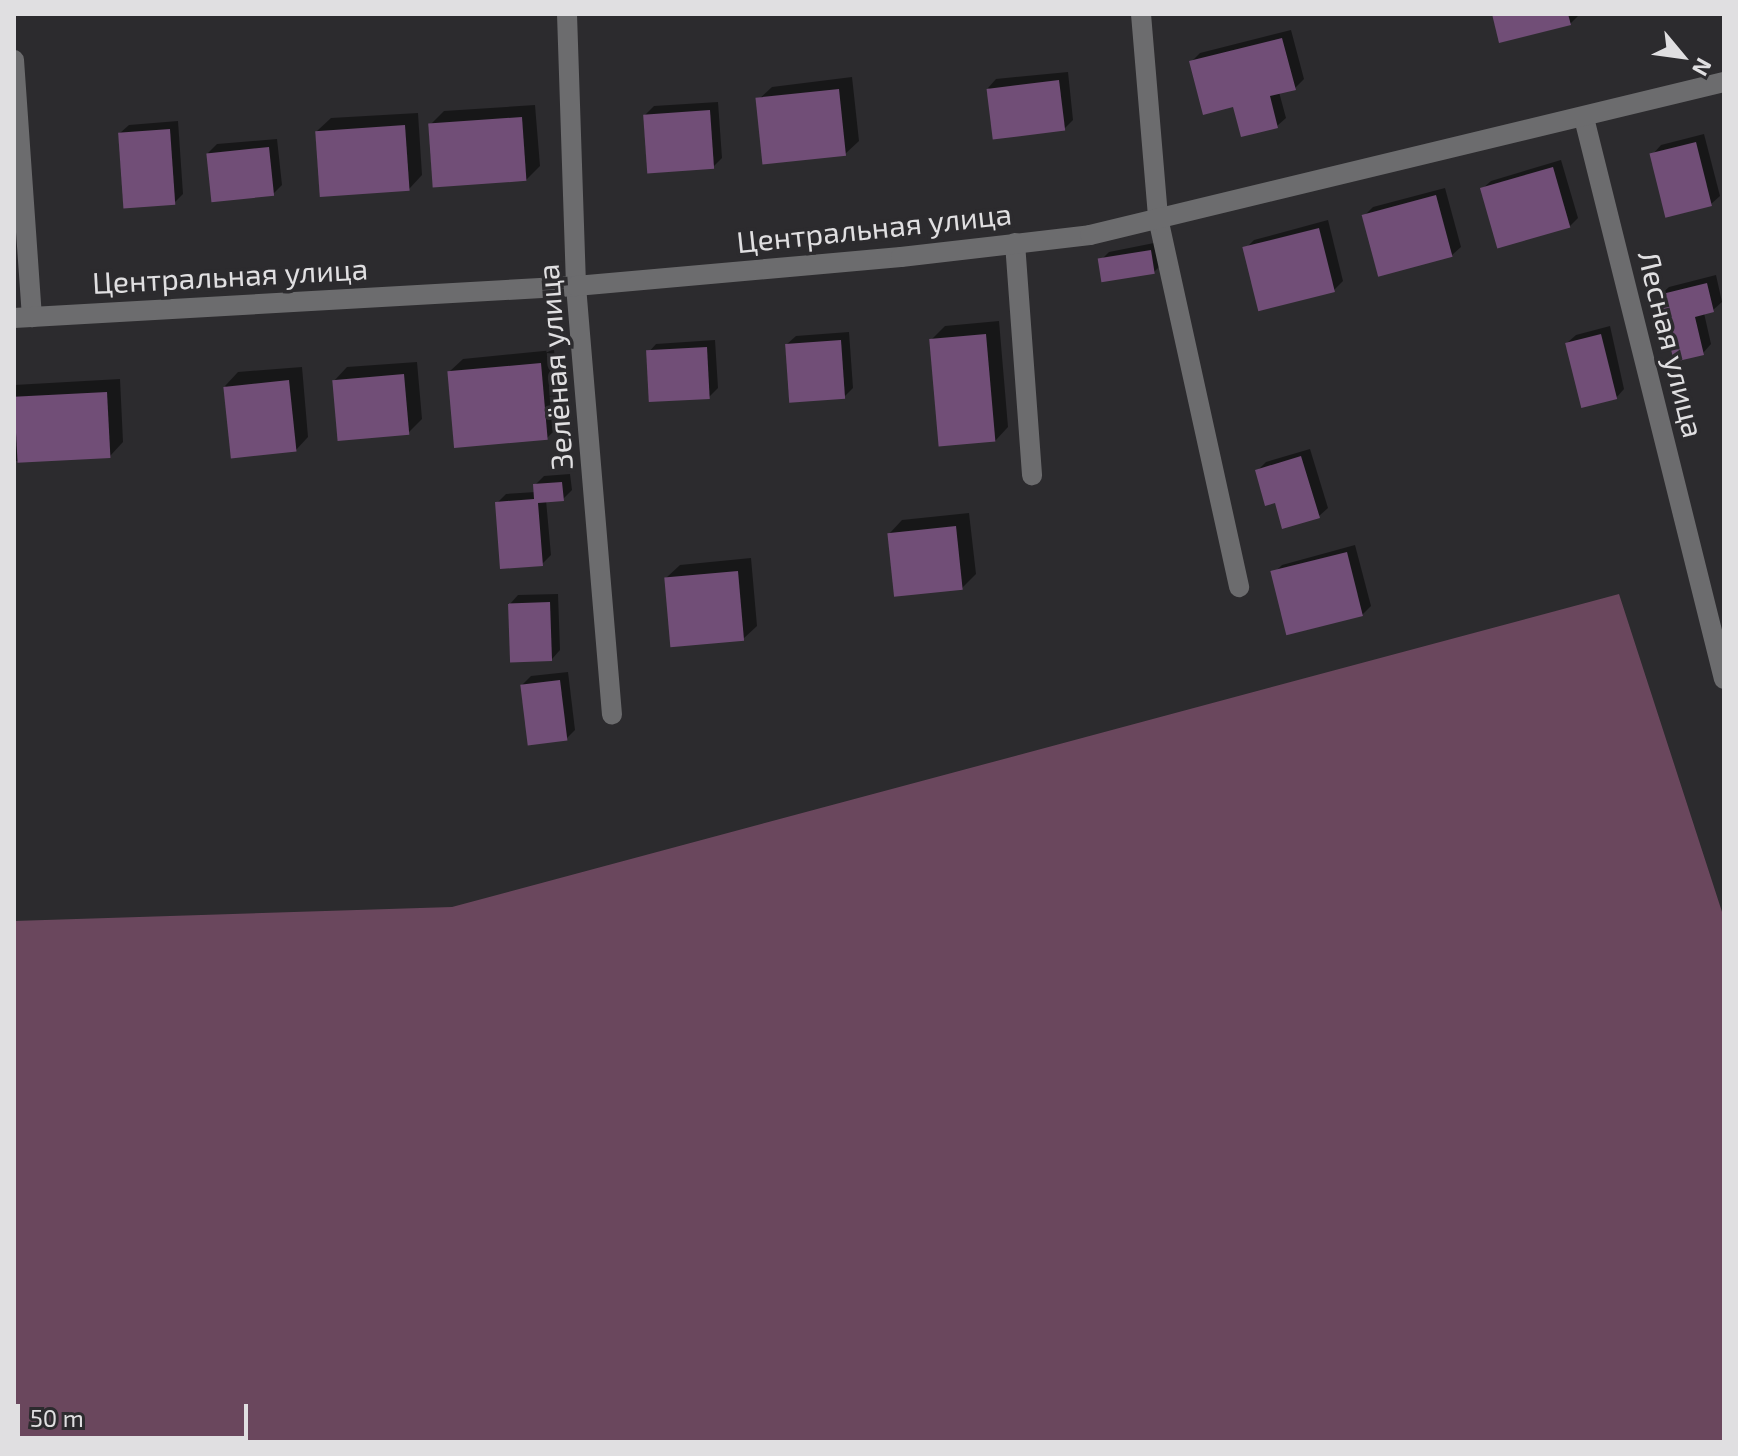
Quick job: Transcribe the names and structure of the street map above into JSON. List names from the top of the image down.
{
  "streets": {
    "street": ["Центральная улица", "Лесная улица", "Зелёная улица"]
  },
  "crossings": [
    ["Центральная улица", "Лесная улица"],
    ["Центральная улица", "Зелёная улица"]
  ],
  "scale_bar": "50 m",
  "north": "bottom right"
}
